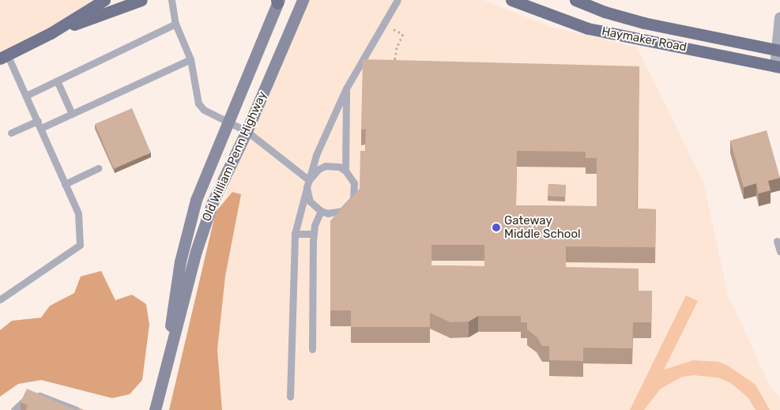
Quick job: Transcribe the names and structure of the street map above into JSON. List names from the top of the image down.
{
  "streets": {
    "main road": ["Haymaker Road", "Old William Penn Highway"]
  },
  "places": ["Gateway Middle School"]
}
